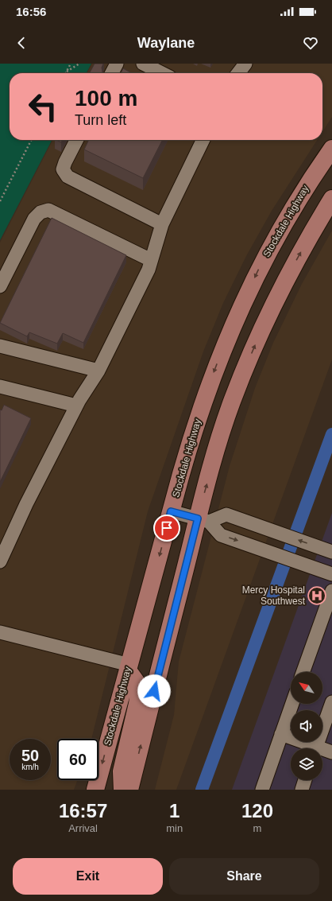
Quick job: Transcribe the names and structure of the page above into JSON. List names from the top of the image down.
{
  "streets": {
    "main road": ["Stockdale Highway"]
  },
  "places": {
    "hospital": ["Mercy Hospital Southwest"]
  },
  "north": "top left",
  "page": {
    "status": "16:56",
    "header": "Waylane",
    "turn": ["100 m", "Turn left"],
    "speed": "50 km/h",
    "limit": "60",
    "eta": [
      "16:57",
      "Arrival",
      "1",
      "min",
      "120",
      "m"
    ],
    "buttons": ["Exit", "Share"]
  }
}
